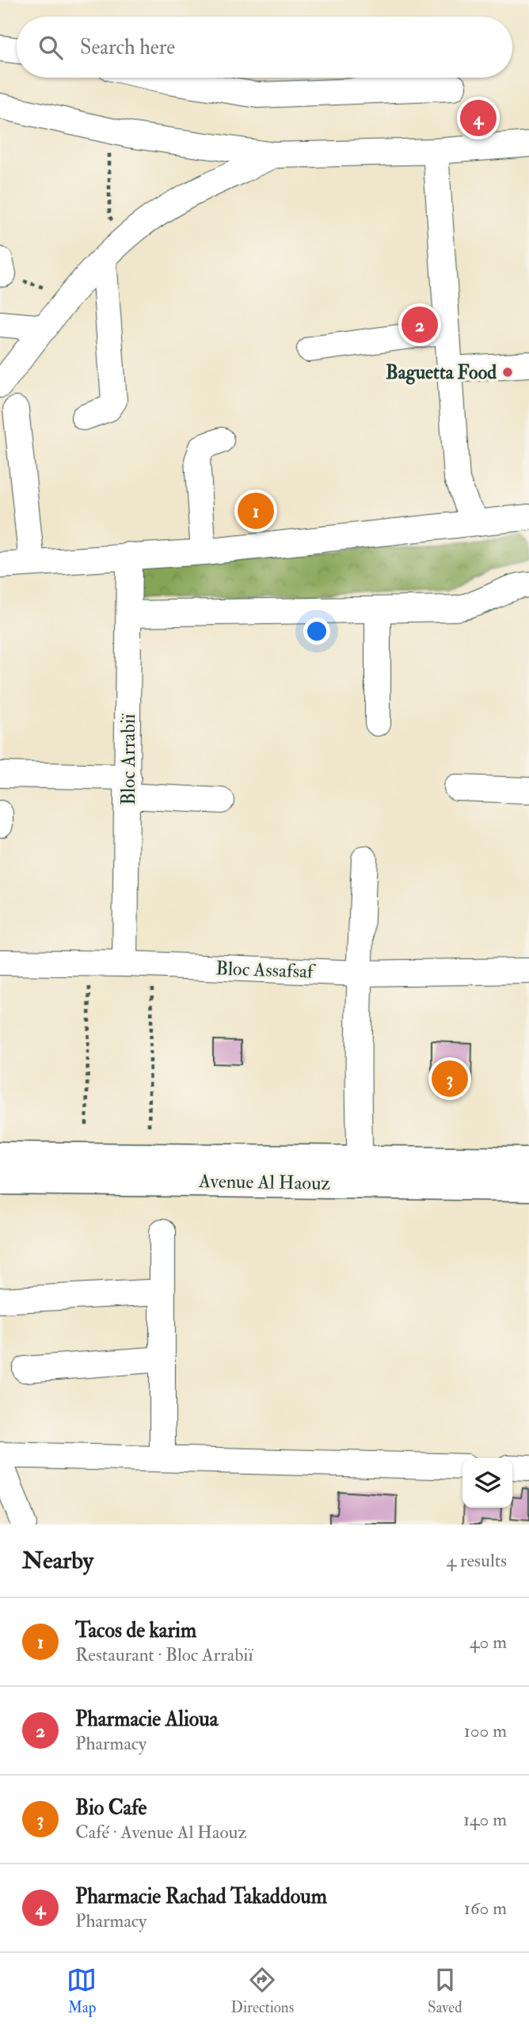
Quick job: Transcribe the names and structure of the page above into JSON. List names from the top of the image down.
{
  "streets": {
    "main road": ["Avenue Al Haouz"],
    "street": ["Bloc Arrabiï", "Bloc Assafsaf"]
  },
  "crossings": [
    ["Bloc Arrabiï", "Bloc Assafsaf"]
  ],
  "places": ["Baguetta Food"],
  "page": {
    "search": "Search here",
    "pins": [
      "4",
      "2",
      "1",
      "3"
    ],
    "heading": ["Nearby", "4 results"],
    "list": [
      {
        "mark": "1",
        "name": "Tacos de karim",
        "note": "Restaurant · Bloc Arrabiï",
        "value": "40 m"
      },
      {
        "mark": "2",
        "name": "Pharmacie Alioua",
        "note": "Pharmacy",
        "value": "100 m"
      },
      {
        "mark": "3",
        "name": "Bio Cafe",
        "note": "Café · Avenue Al Haouz",
        "value": "140 m"
      },
      {
        "mark": "4",
        "name": "Pharmacie Rachad Takaddoum",
        "note": "Pharmacy",
        "value": "160 m"
      }
    ],
    "nav": ["Map", "Directions", "Saved"]
  }
}
